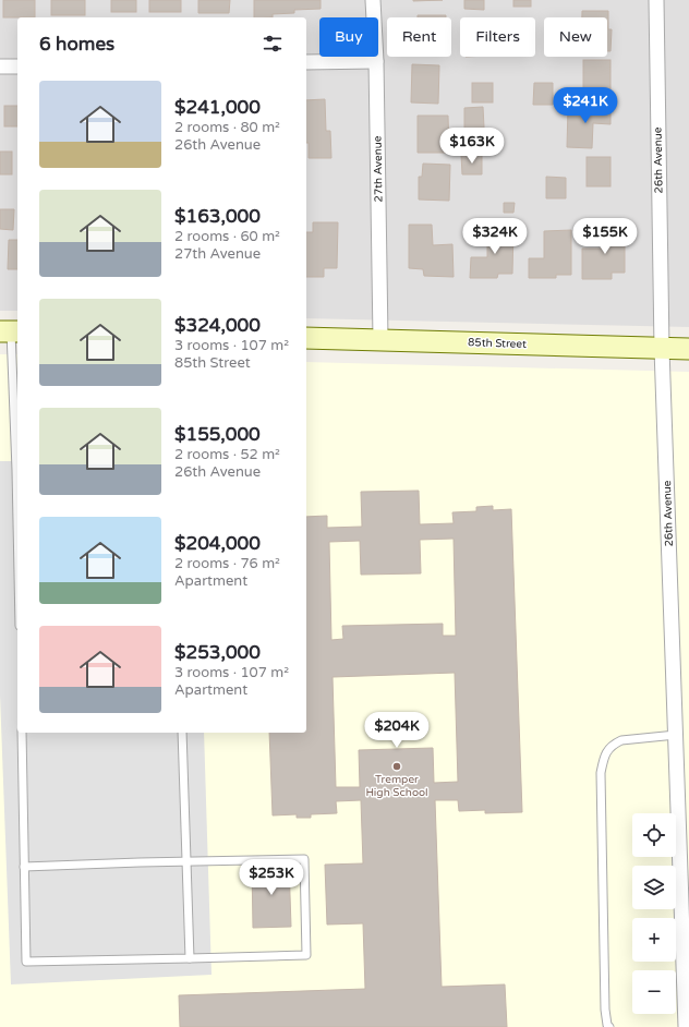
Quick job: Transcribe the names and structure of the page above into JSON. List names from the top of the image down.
{
  "streets": {
    "street": ["26th Avenue", "27th Avenue", "85th Street"]
  },
  "crossings": [
    ["26th Avenue", "85th Street"],
    ["27th Avenue", "85th Street"]
  ],
  "places": ["Tremper High School"],
  "page": {
    "chip": [
      "Buy",
      "Rent",
      "Filters",
      "New"
    ],
    "heading": "6 homes",
    "list": [
      {
        "name": "$241,000",
        "note": "2 rooms · 80 m² · 26th Avenue"
      },
      {
        "name": "$163,000",
        "note": "2 rooms · 60 m² · 27th Avenue"
      },
      {
        "name": "$324,000",
        "note": "3 rooms · 107 m² · 85th Street"
      },
      {
        "name": "$155,000",
        "note": "2 rooms · 52 m² · 26th Avenue"
      },
      {
        "name": "$204,000",
        "note": "2 rooms · 76 m² · Apartment"
      },
      {
        "name": "$253,000",
        "note": "3 rooms · 107 m² · Apartment"
      }
    ],
    "price": [
      "$241K",
      "$163K",
      "$324K",
      "$155K",
      "$204K",
      "$253K"
    ],
    "map_buttons": ["+", "−"]
  }
}
